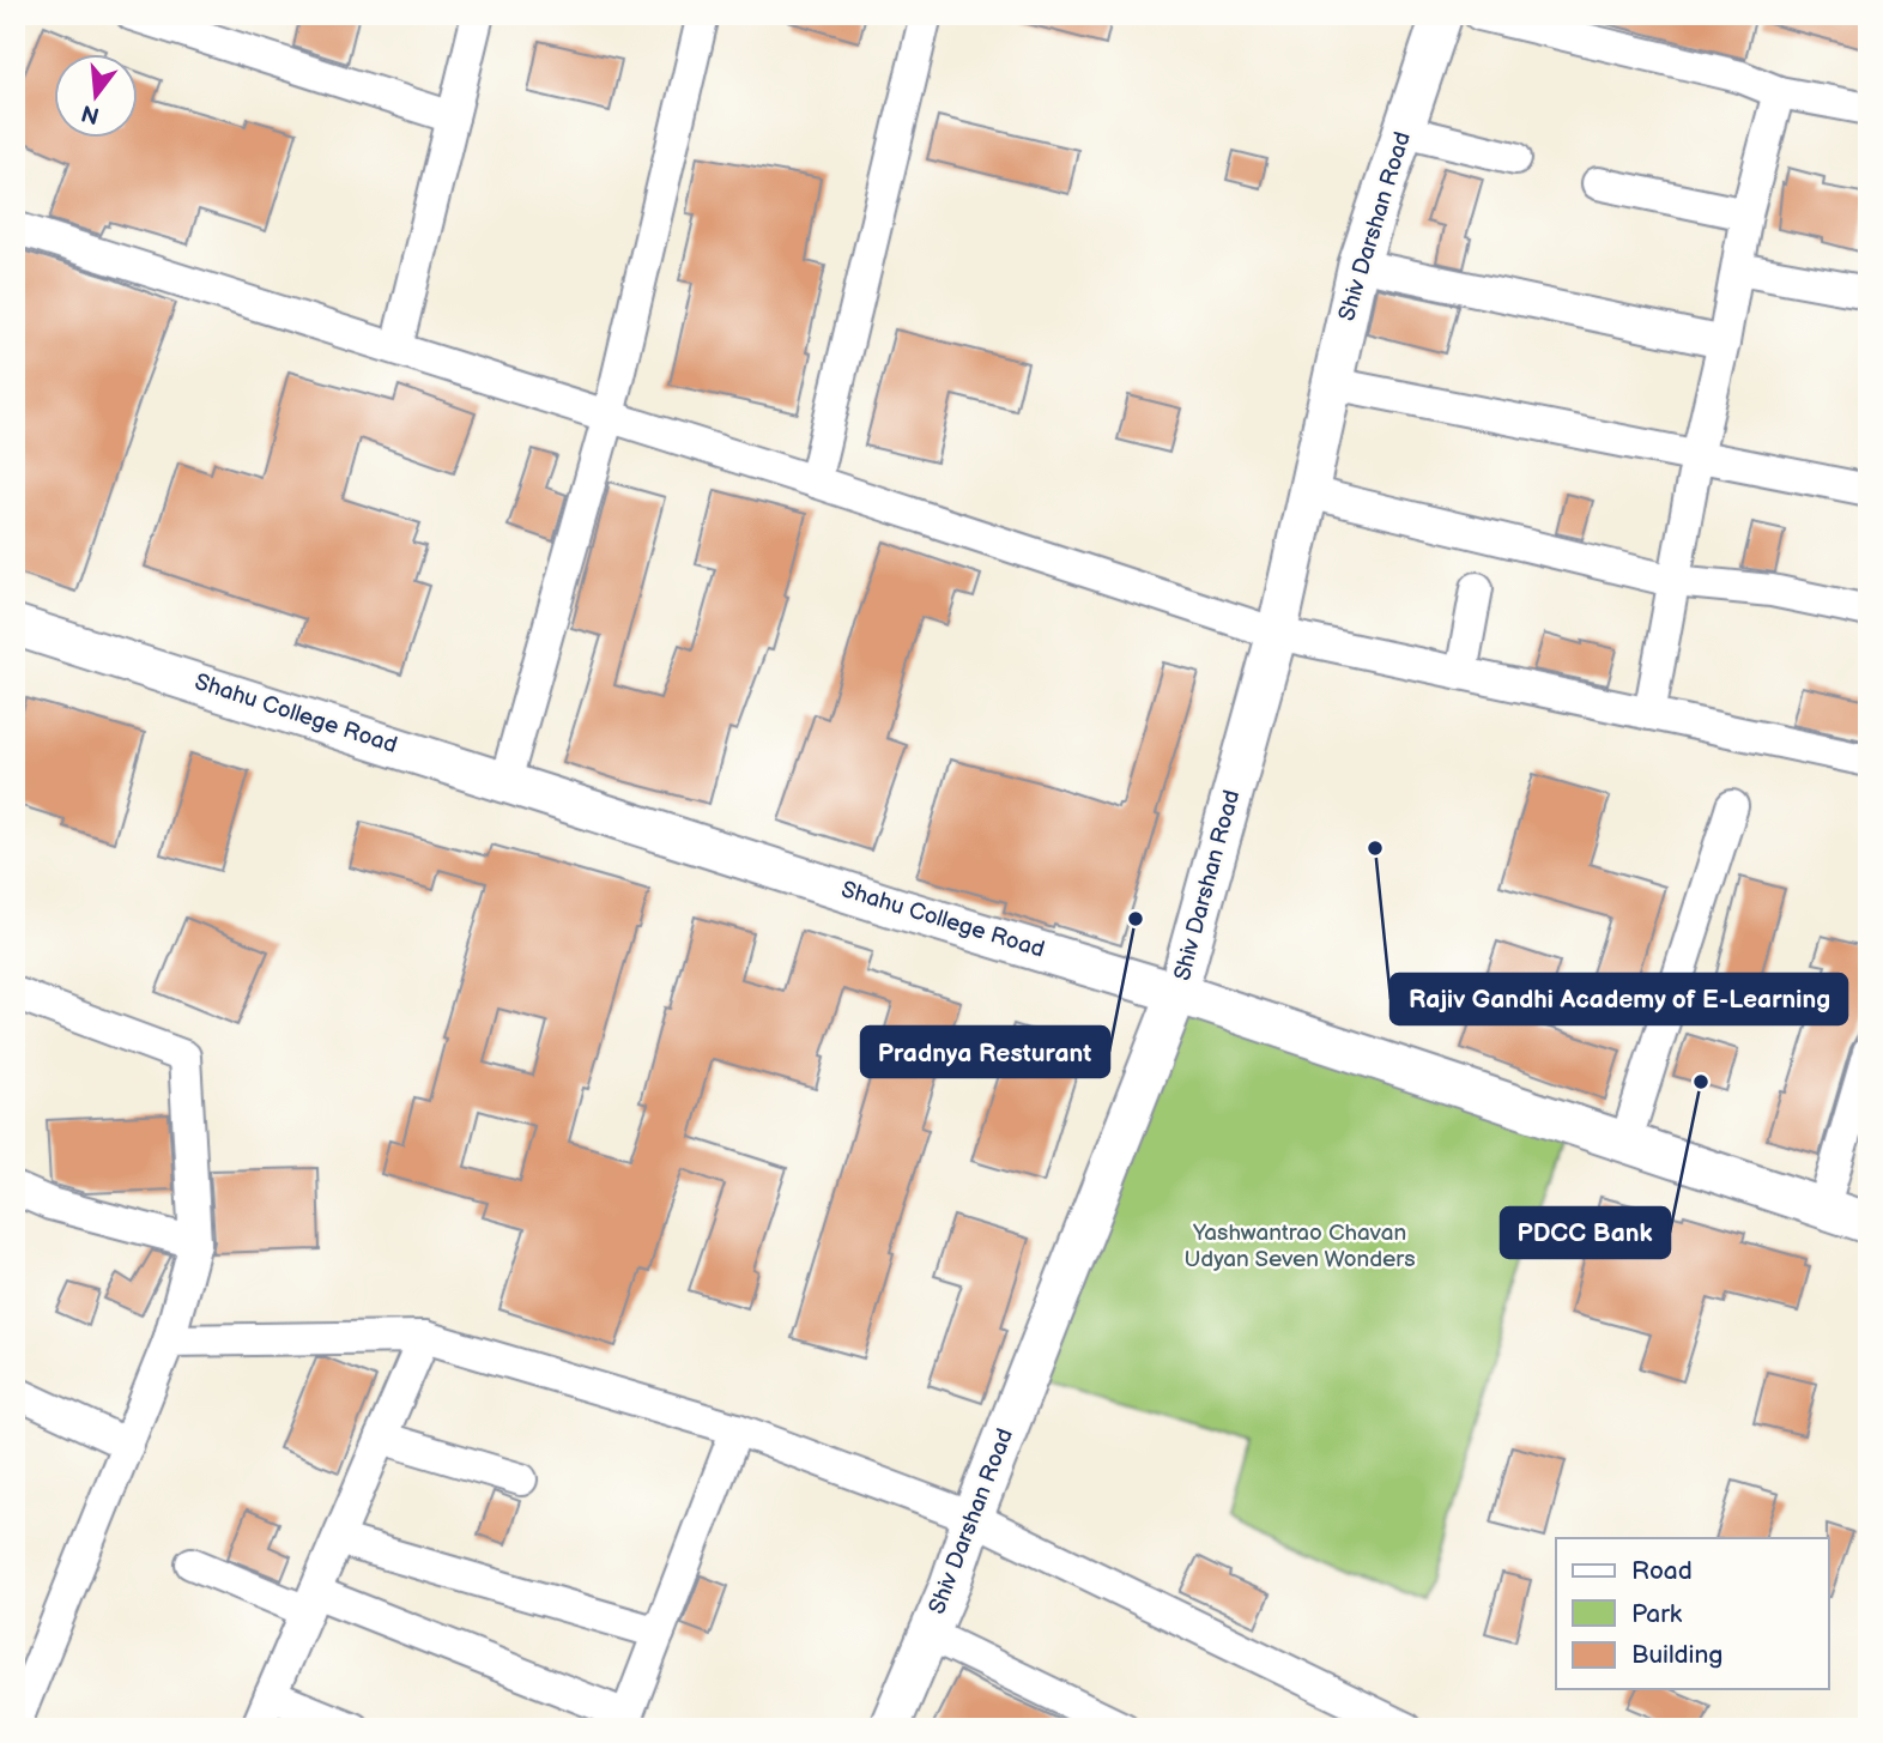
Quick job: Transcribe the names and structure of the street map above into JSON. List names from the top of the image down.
{
  "streets": {
    "street": ["Shiv Darshan Road", "Shahu College Road"]
  },
  "crossings": [
    ["Shiv Darshan Road", "Shahu College Road"]
  ],
  "parks": ["Yashwantrao Chavan Udyan Seven Wonders"],
  "places": ["Rajiv Gandhi Academy of E-Learning", "Pradnya Resturant", "PDCC Bank"],
  "legend": ["Road", "Park", "Building"],
  "north": "bottom"
}
